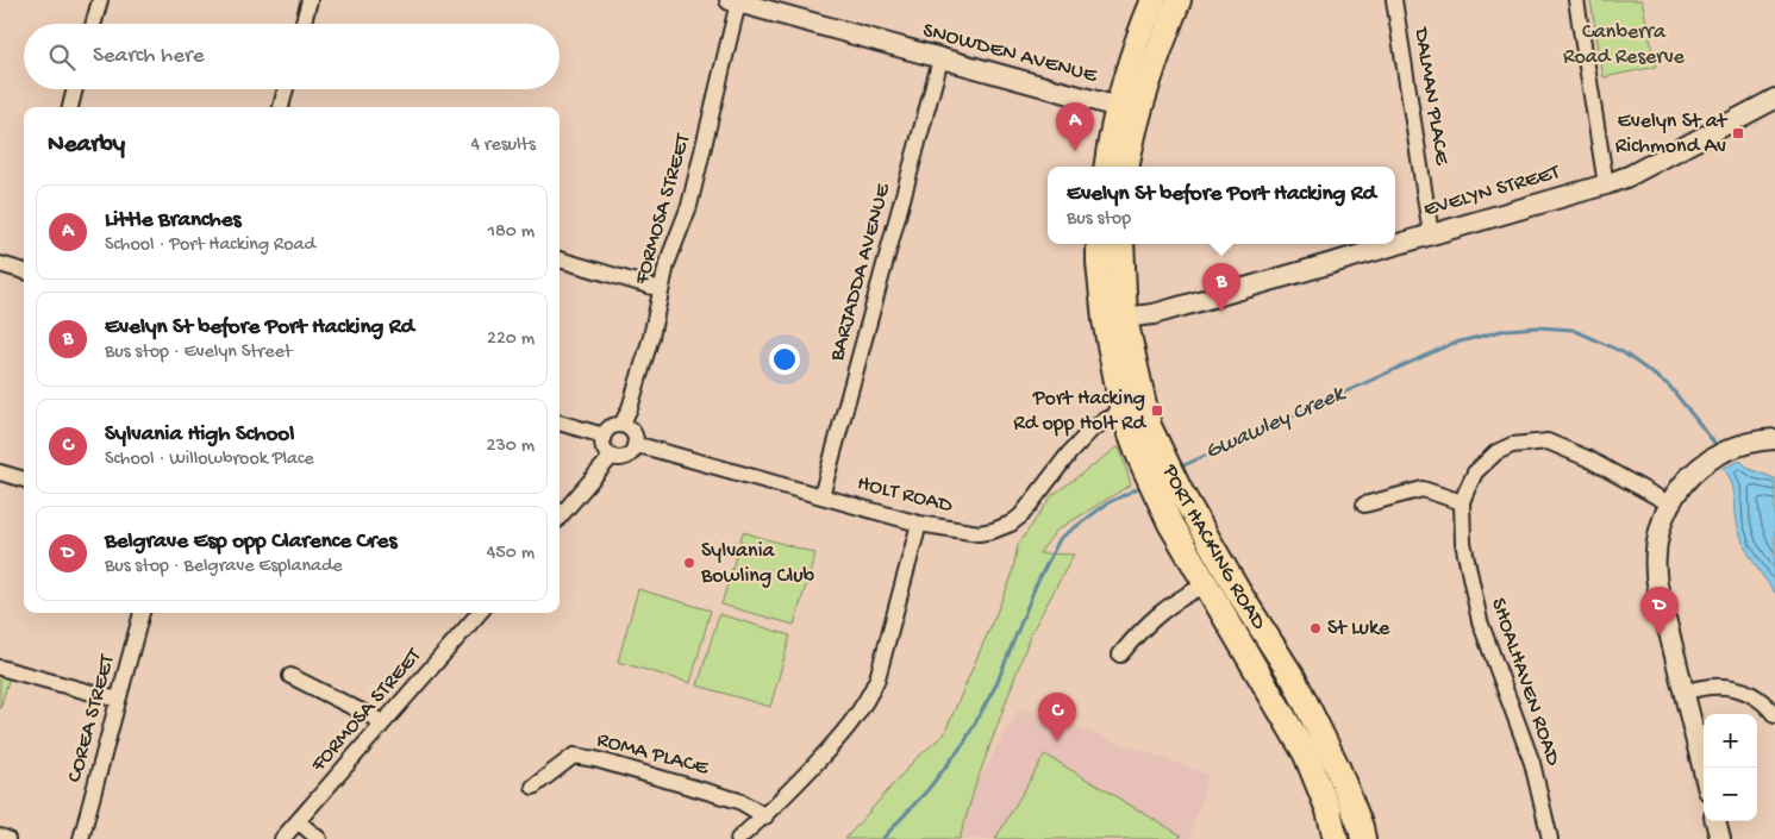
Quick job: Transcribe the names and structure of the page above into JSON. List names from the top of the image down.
{
  "streets": {
    "main road": ["PORT HACKING ROAD"],
    "street": [
      "SNOWDEN AVENUE",
      "DALMAN PLACE",
      "EVELYN STREET",
      "FORMOSA STREET",
      "BARJADDA AVENUE",
      "HOLT ROAD",
      "SHOALHAVEN ROAD",
      "COREA STREET",
      "ROMA PLACE"
    ]
  },
  "crossings": [
    ["SNOWDEN AVENUE", "FORMOSA STREET"],
    ["SNOWDEN AVENUE", "BARJADDA AVENUE"],
    ["DALMAN PLACE", "EVELYN STREET"],
    ["EVELYN STREET", "PORT HACKING ROAD"],
    ["FORMOSA STREET", "HOLT ROAD"],
    ["BARJADDA AVENUE", "HOLT ROAD"],
    ["HOLT ROAD", "PORT HACKING ROAD"]
  ],
  "water": ["Gwawley Creek"],
  "parks": ["Canberra Road Reserve"],
  "places": {
    "transit": ["Evelyn St at Richmond Av", "Port Hacking Rd opp Holt Rd"],
    "other": ["Sylvania Bowling Club", "St Luke"]
  },
  "page": {
    "search": "Search here",
    "pins": [
      "A",
      "B",
      "D",
      "C"
    ],
    "heading": ["Nearby", "4 results"],
    "popup": ["Evelyn St before Port Hacking Rd", "Bus stop"],
    "list": [
      {
        "mark": "A",
        "name": "Little Branches",
        "note": "School · Port Hacking Road",
        "value": "180 m"
      },
      {
        "mark": "B",
        "name": "Evelyn St before Port Hacking Rd",
        "note": "Bus stop · Evelyn Street",
        "value": "220 m"
      },
      {
        "mark": "C",
        "name": "Sylvania High School",
        "note": "School · Willowbrook Place",
        "value": "230 m"
      },
      {
        "mark": "D",
        "name": "Belgrave Esp opp Clarence Cres",
        "note": "Bus stop · Belgrave Esplanade",
        "value": "450 m"
      }
    ],
    "map_buttons": ["+", "−"]
  }
}
